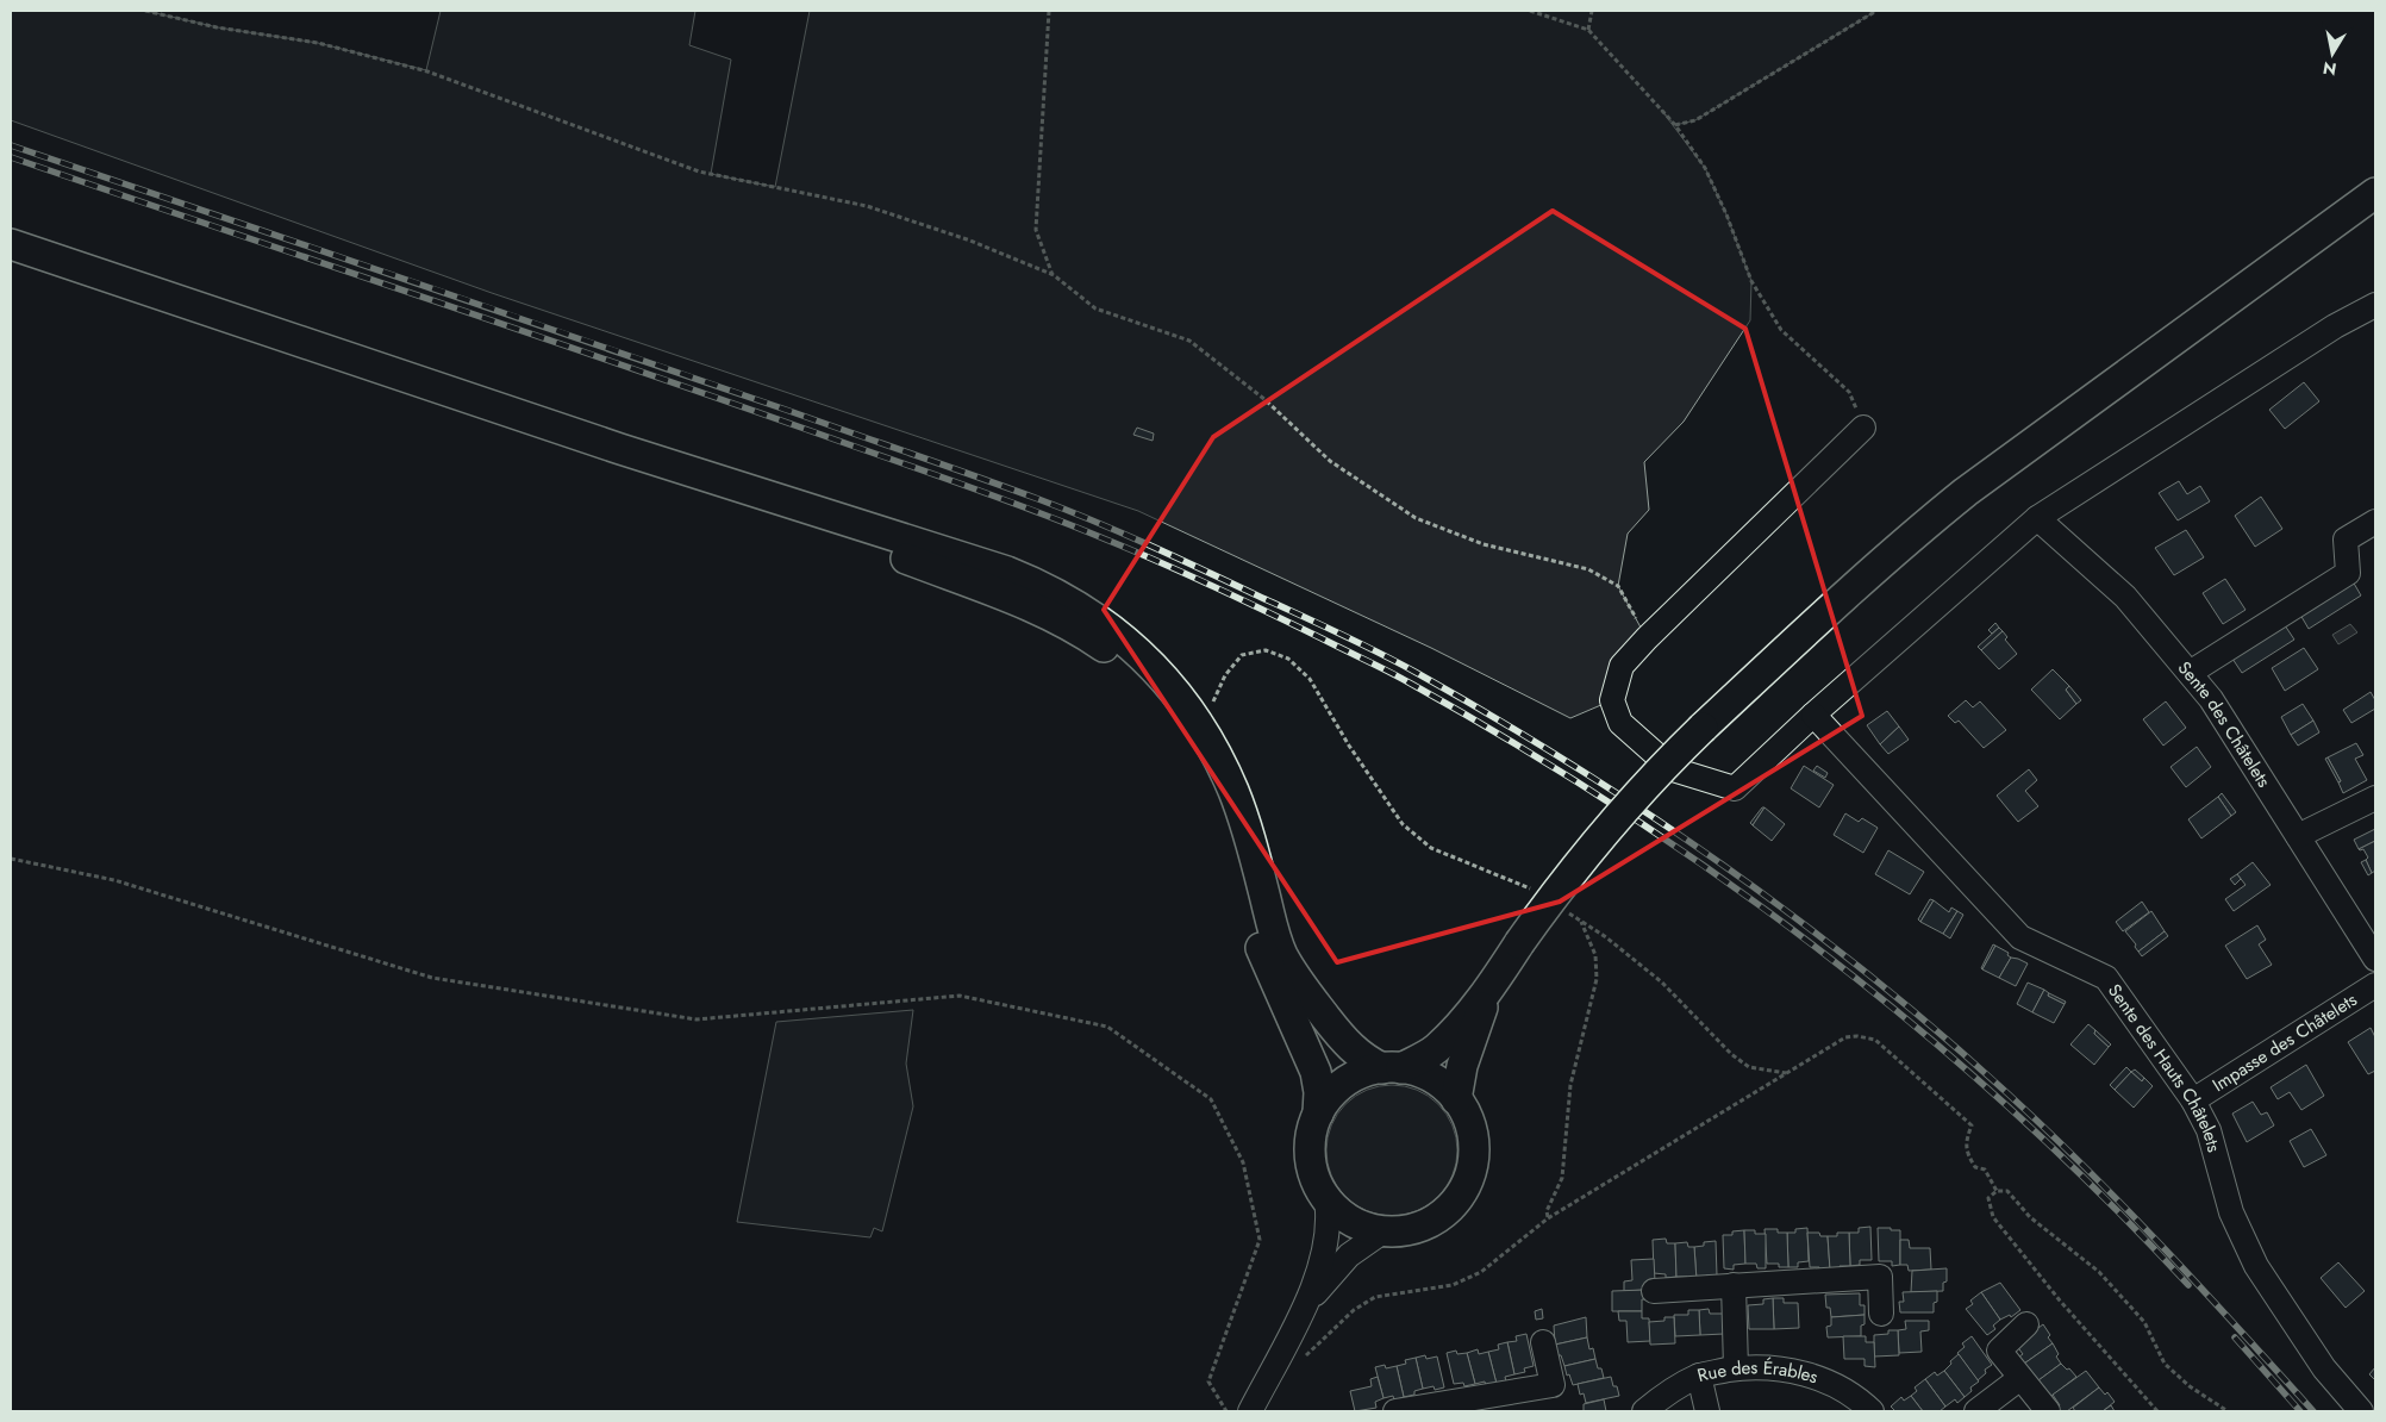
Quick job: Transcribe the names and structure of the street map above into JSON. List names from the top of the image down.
{
  "streets": {
    "street": [
      "Sente des Châtelets",
      "Impasse des Châtelets",
      "Sente des Hauts Châtelets",
      "Rue des Érables"
    ]
  },
  "crossings": [
    ["Impasse des Châtelets", "Sente des Hauts Châtelets"]
  ],
  "north": "bottom"
}
